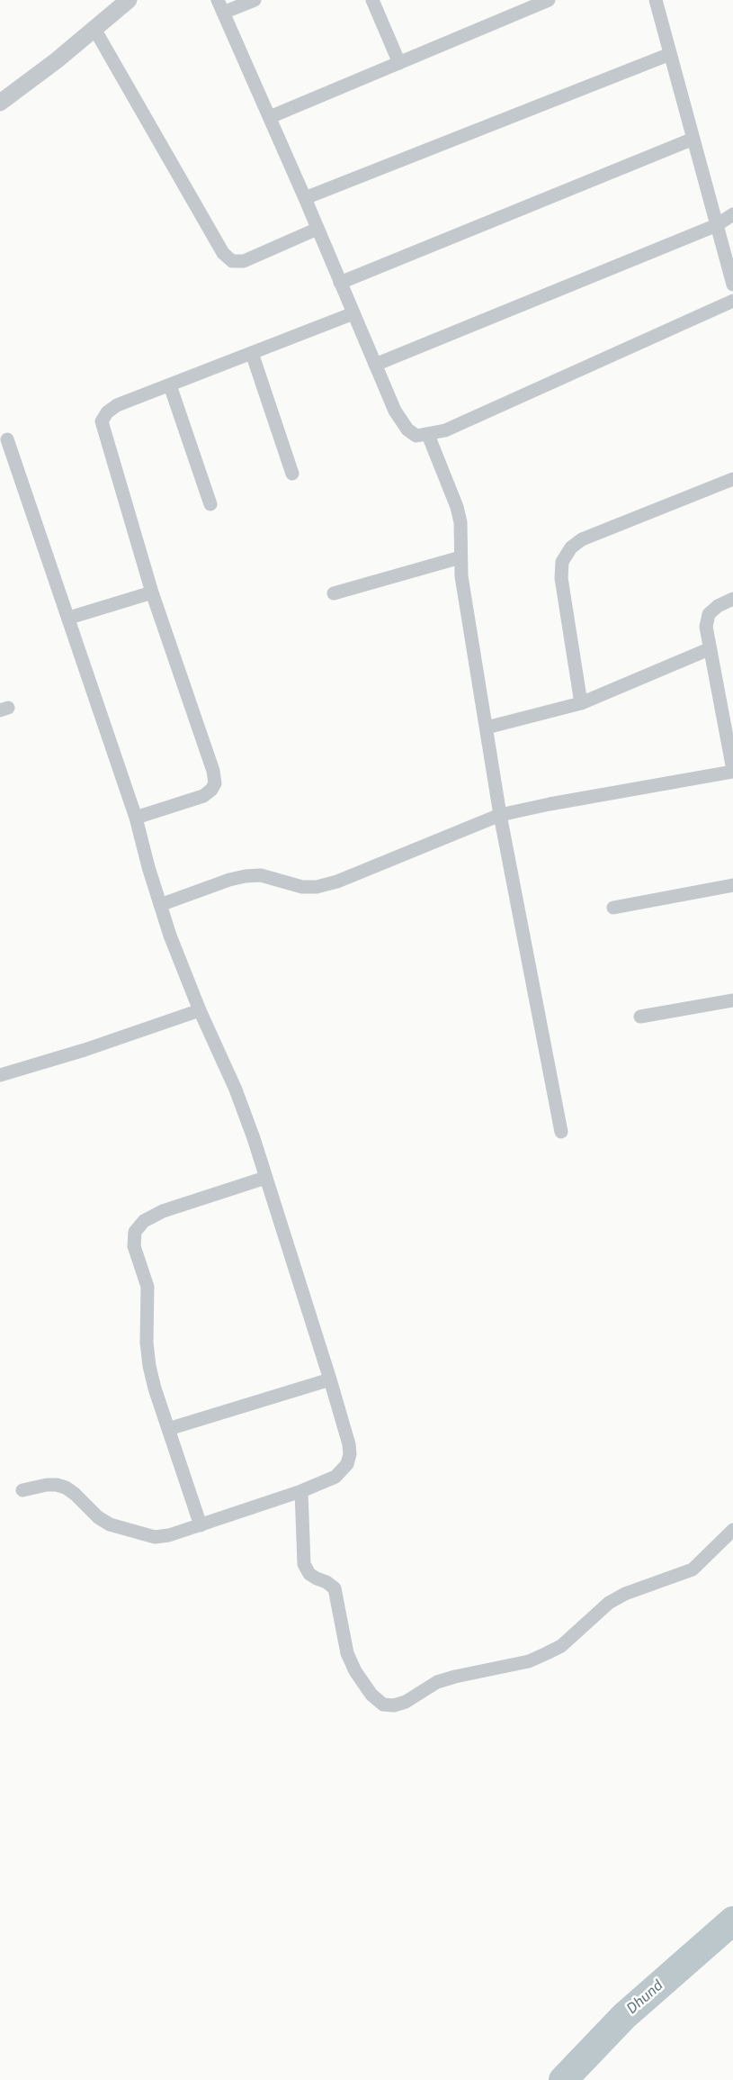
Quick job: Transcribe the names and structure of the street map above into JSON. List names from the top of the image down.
{
  "water": ["Dhund"]
}
